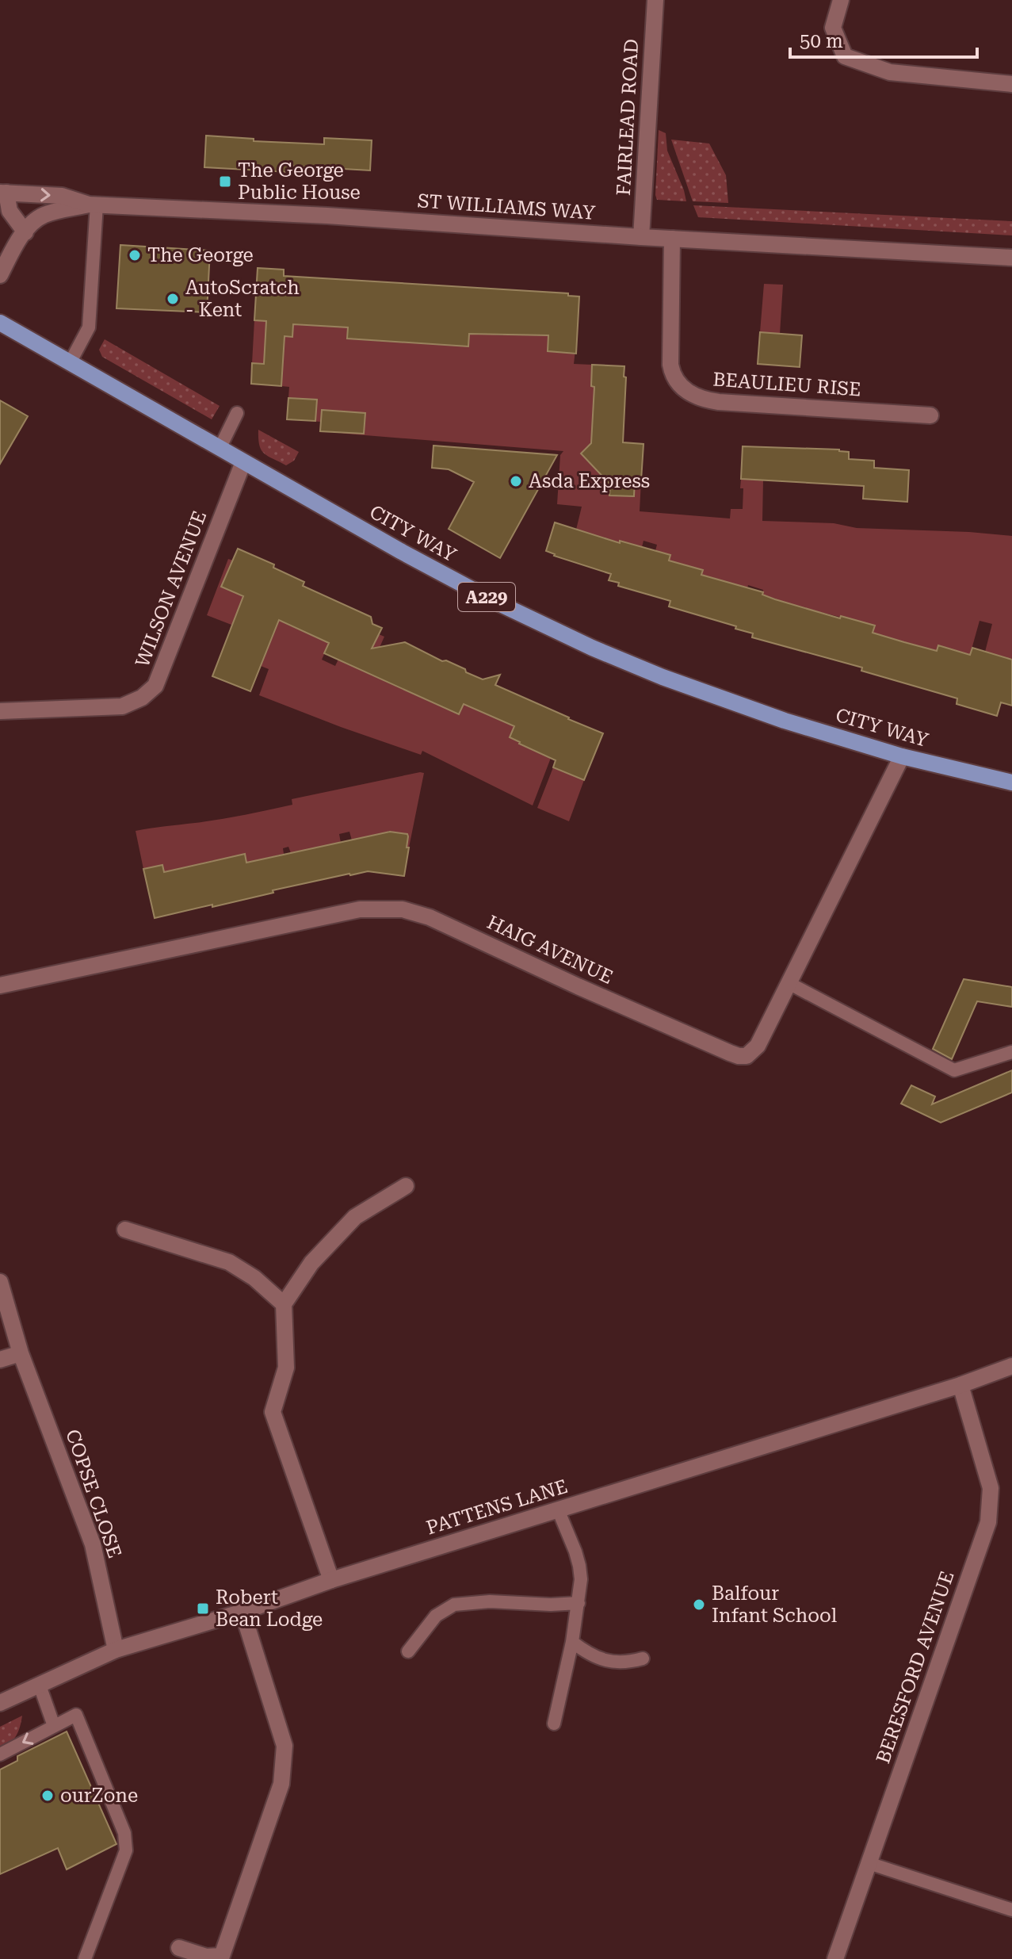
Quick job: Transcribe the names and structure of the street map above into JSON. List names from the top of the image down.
{
  "streets": {
    "main road": ["CITY WAY", "A229"],
    "street": [
      "FAIRLEAD ROAD",
      "ST WILLIAMS WAY",
      "BEAULIEU RISE",
      "WILSON AVENUE",
      "HAIG AVENUE",
      "COPSE CLOSE",
      "PATTENS LANE",
      "BERESFORD AVENUE"
    ]
  },
  "crossings": [
    ["FAIRLEAD ROAD", "ST WILLIAMS WAY"],
    ["ST WILLIAMS WAY", "BEAULIEU RISE"],
    ["CITY WAY", "WILSON AVENUE"],
    ["CITY WAY", "HAIG AVENUE"],
    ["COPSE CLOSE", "PATTENS LANE"],
    ["PATTENS LANE", "BERESFORD AVENUE"]
  ],
  "places": {
    "transit": ["The George Public House", "Robert Bean Lodge"],
    "other": [
      "The George",
      "AutoScratch - Kent",
      "Asda Express",
      "Balfour Infant School",
      "ourZone"
    ]
  },
  "scale_bar": "50 m"
}
